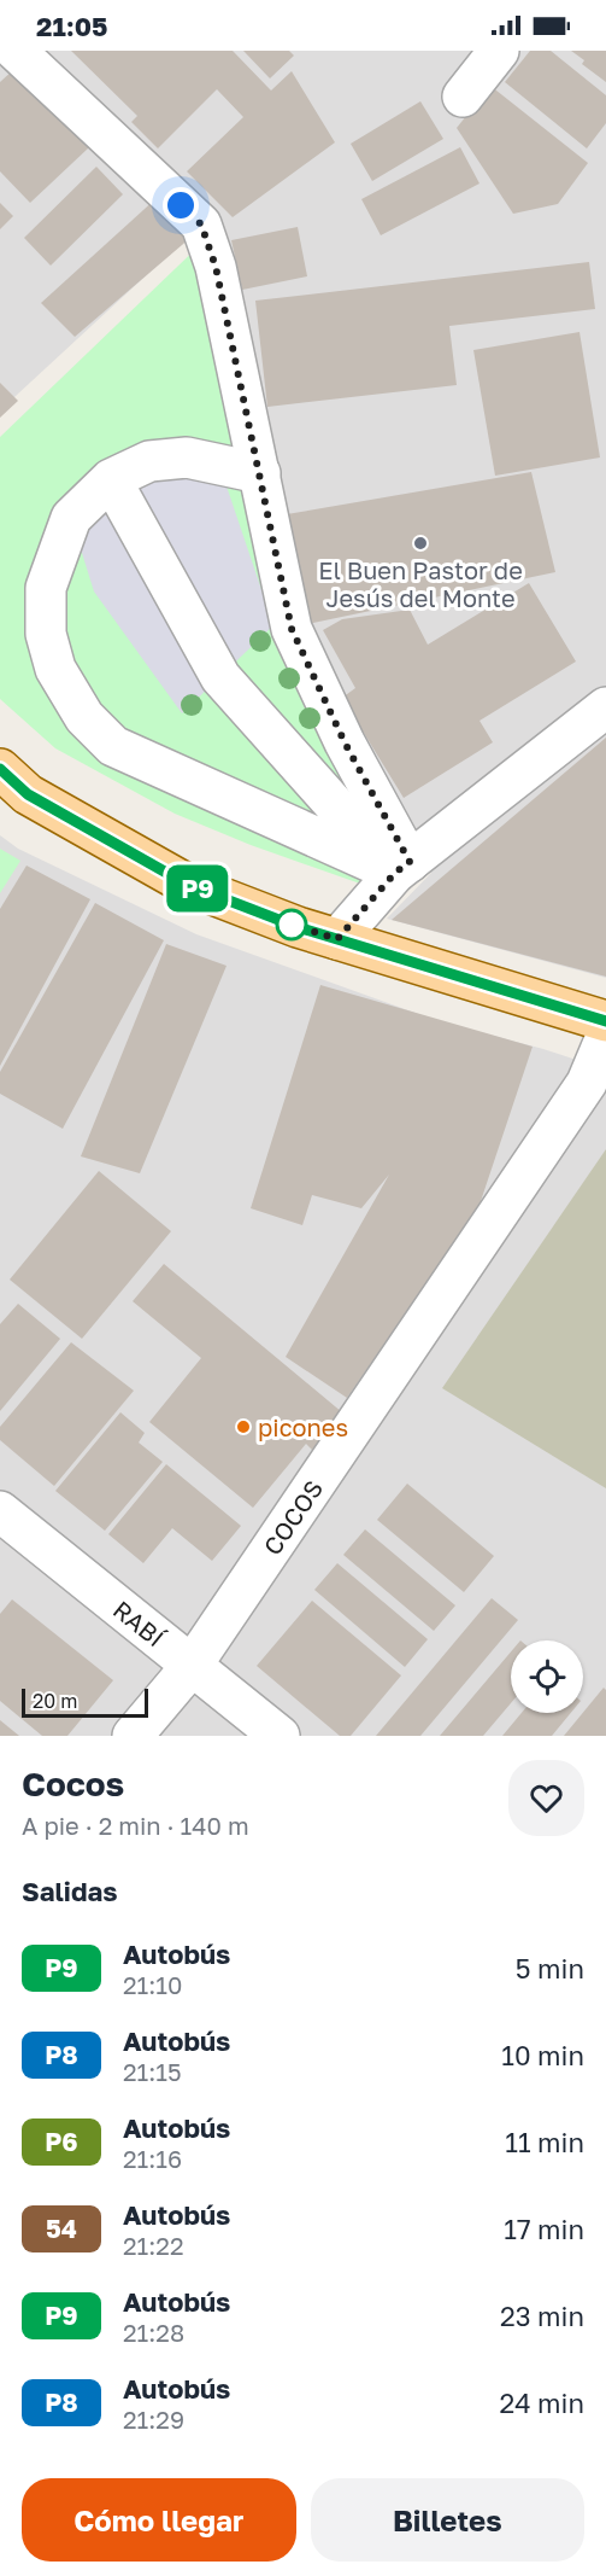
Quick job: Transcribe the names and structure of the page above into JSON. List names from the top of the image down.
{
  "streets": {
    "street": ["COCOS", "RABÍ"]
  },
  "crossings": [
    ["COCOS", "RABÍ"]
  ],
  "places": ["El Buen Pastor de Jesús del Monte", "picones"],
  "lines": ["bus line P9"],
  "scale_bar": "20 m",
  "page": {
    "status": "21:05",
    "on_map": "P9",
    "scale": "20 m",
    "heading": [
      ["Cocos", "A pie · 2 min · 140 m"],
      "Salidas"
    ],
    "list": [
      {
        "mark": "P9",
        "name": "Autobús",
        "note": "21:10",
        "value": "5 min"
      },
      {
        "mark": "P8",
        "name": "Autobús",
        "note": "21:15",
        "value": "10 min"
      },
      {
        "mark": "P6",
        "name": "Autobús",
        "note": "21:16",
        "value": "11 min"
      },
      {
        "mark": "54",
        "name": "Autobús",
        "note": "21:22",
        "value": "17 min"
      },
      {
        "mark": "P9",
        "name": "Autobús",
        "note": "21:28",
        "value": "23 min"
      },
      {
        "mark": "P8",
        "name": "Autobús",
        "note": "21:29",
        "value": "24 min"
      }
    ],
    "buttons": ["Cómo llegar", "Billetes"]
  }
}
